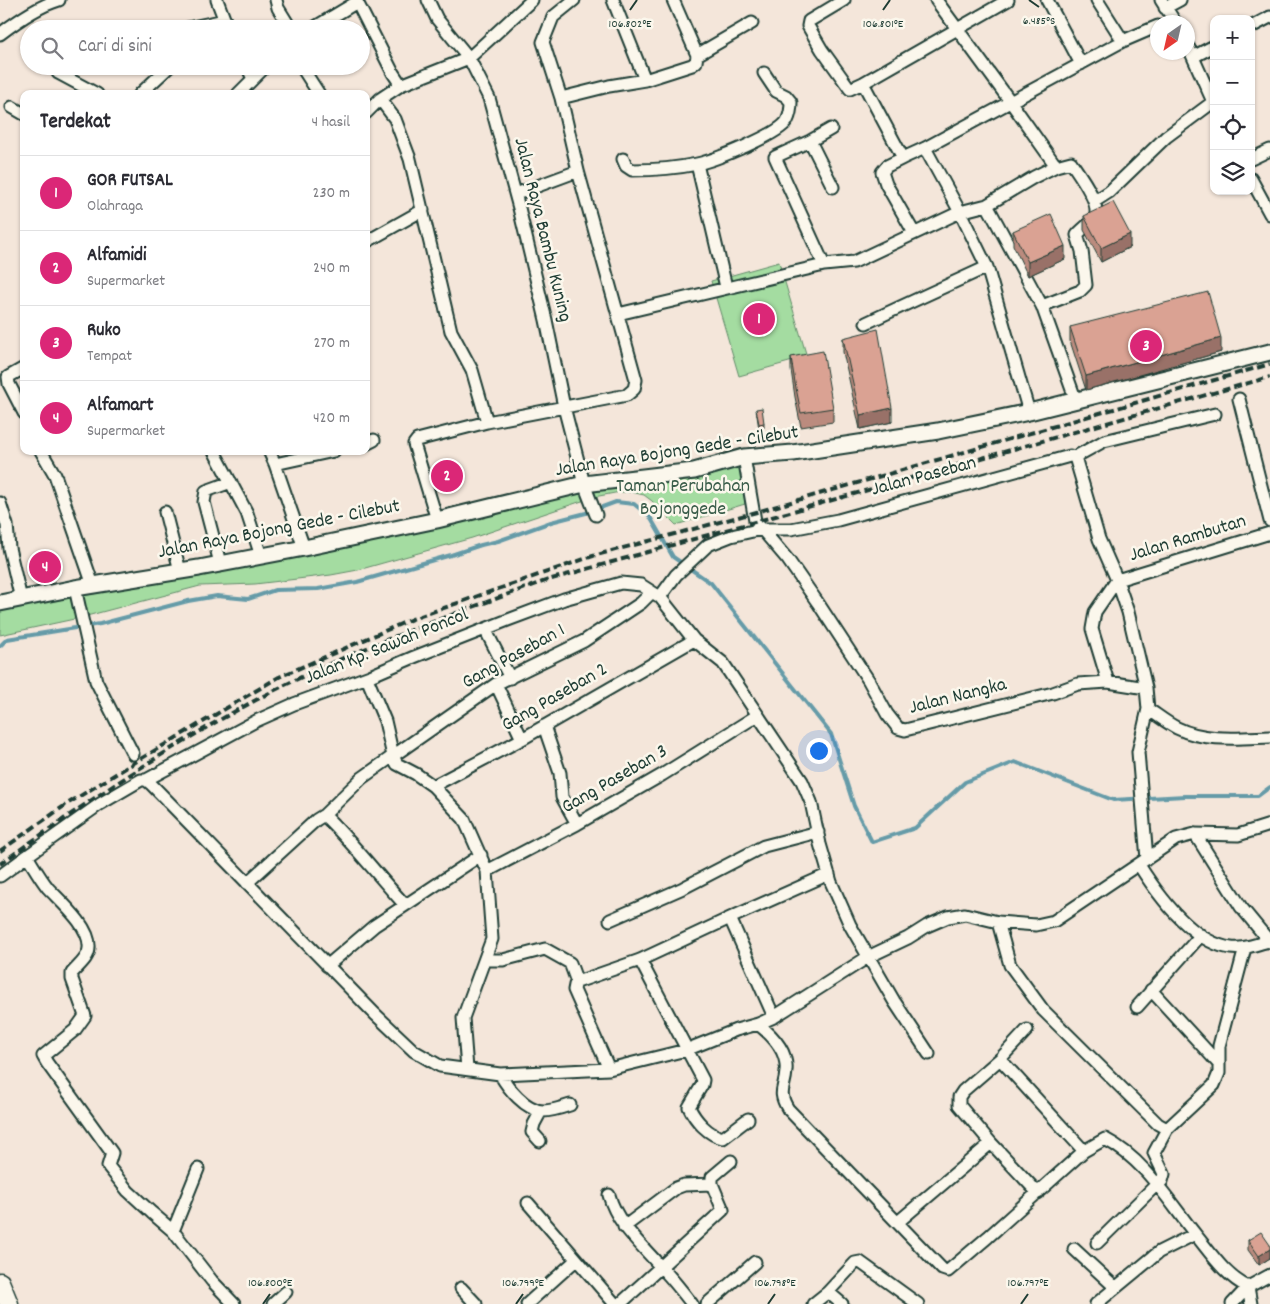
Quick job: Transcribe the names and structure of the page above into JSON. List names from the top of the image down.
{
  "streets": {
    "main road": ["Jalan Raya Bojong Gede - Cilebut"],
    "street": [
      "Jalan Raya Bambu Kuning",
      "Jalan Paseban",
      "Jalan Rambutan",
      "Jalan Kp. Sawah Poncol",
      "Gang Paseban 1",
      "Jalan Nangka",
      "Gang Paseban 2",
      "Gang Paseban 3"
    ]
  },
  "crossings": [
    ["Jalan Raya Bambu Kuning", "Jalan Raya Bojong Gede - Cilebut"],
    ["Jalan Paseban", "Jalan Rambutan"],
    ["Jalan Paseban", "Jalan Kp. Sawah Poncol"],
    ["Jalan Paseban", "Gang Paseban 1"],
    ["Jalan Paseban", "Jalan Nangka"],
    ["Jalan Rambutan", "Jalan Nangka"],
    ["Jalan Kp. Sawah Poncol", "Gang Paseban 1"]
  ],
  "parks": ["Taman Perubahan Bojonggede"],
  "north": "bottom left",
  "page": {
    "map_buttons": ["+", "−"],
    "search": "Cari di sini",
    "heading": ["Terdekat", "4 hasil"],
    "list": [
      {
        "mark": "1",
        "name": "GOR FUTSAL",
        "note": "Olahraga",
        "value": "230 m"
      },
      {
        "mark": "2",
        "name": "Alfamidi",
        "note": "Supermarket",
        "value": "240 m"
      },
      {
        "mark": "3",
        "name": "Ruko",
        "note": "Tempat",
        "value": "270 m"
      },
      {
        "mark": "4",
        "name": "Alfamart",
        "note": "Supermarket",
        "value": "420 m"
      }
    ],
    "pins": [
      "1",
      "3",
      "2",
      "4"
    ]
  },
  "coordinates": [
    "6.485°S",
    "106.802°E",
    "106.801°E",
    "106.800°E",
    "106.799°E",
    "106.798°E",
    "106.797°E"
  ]
}
